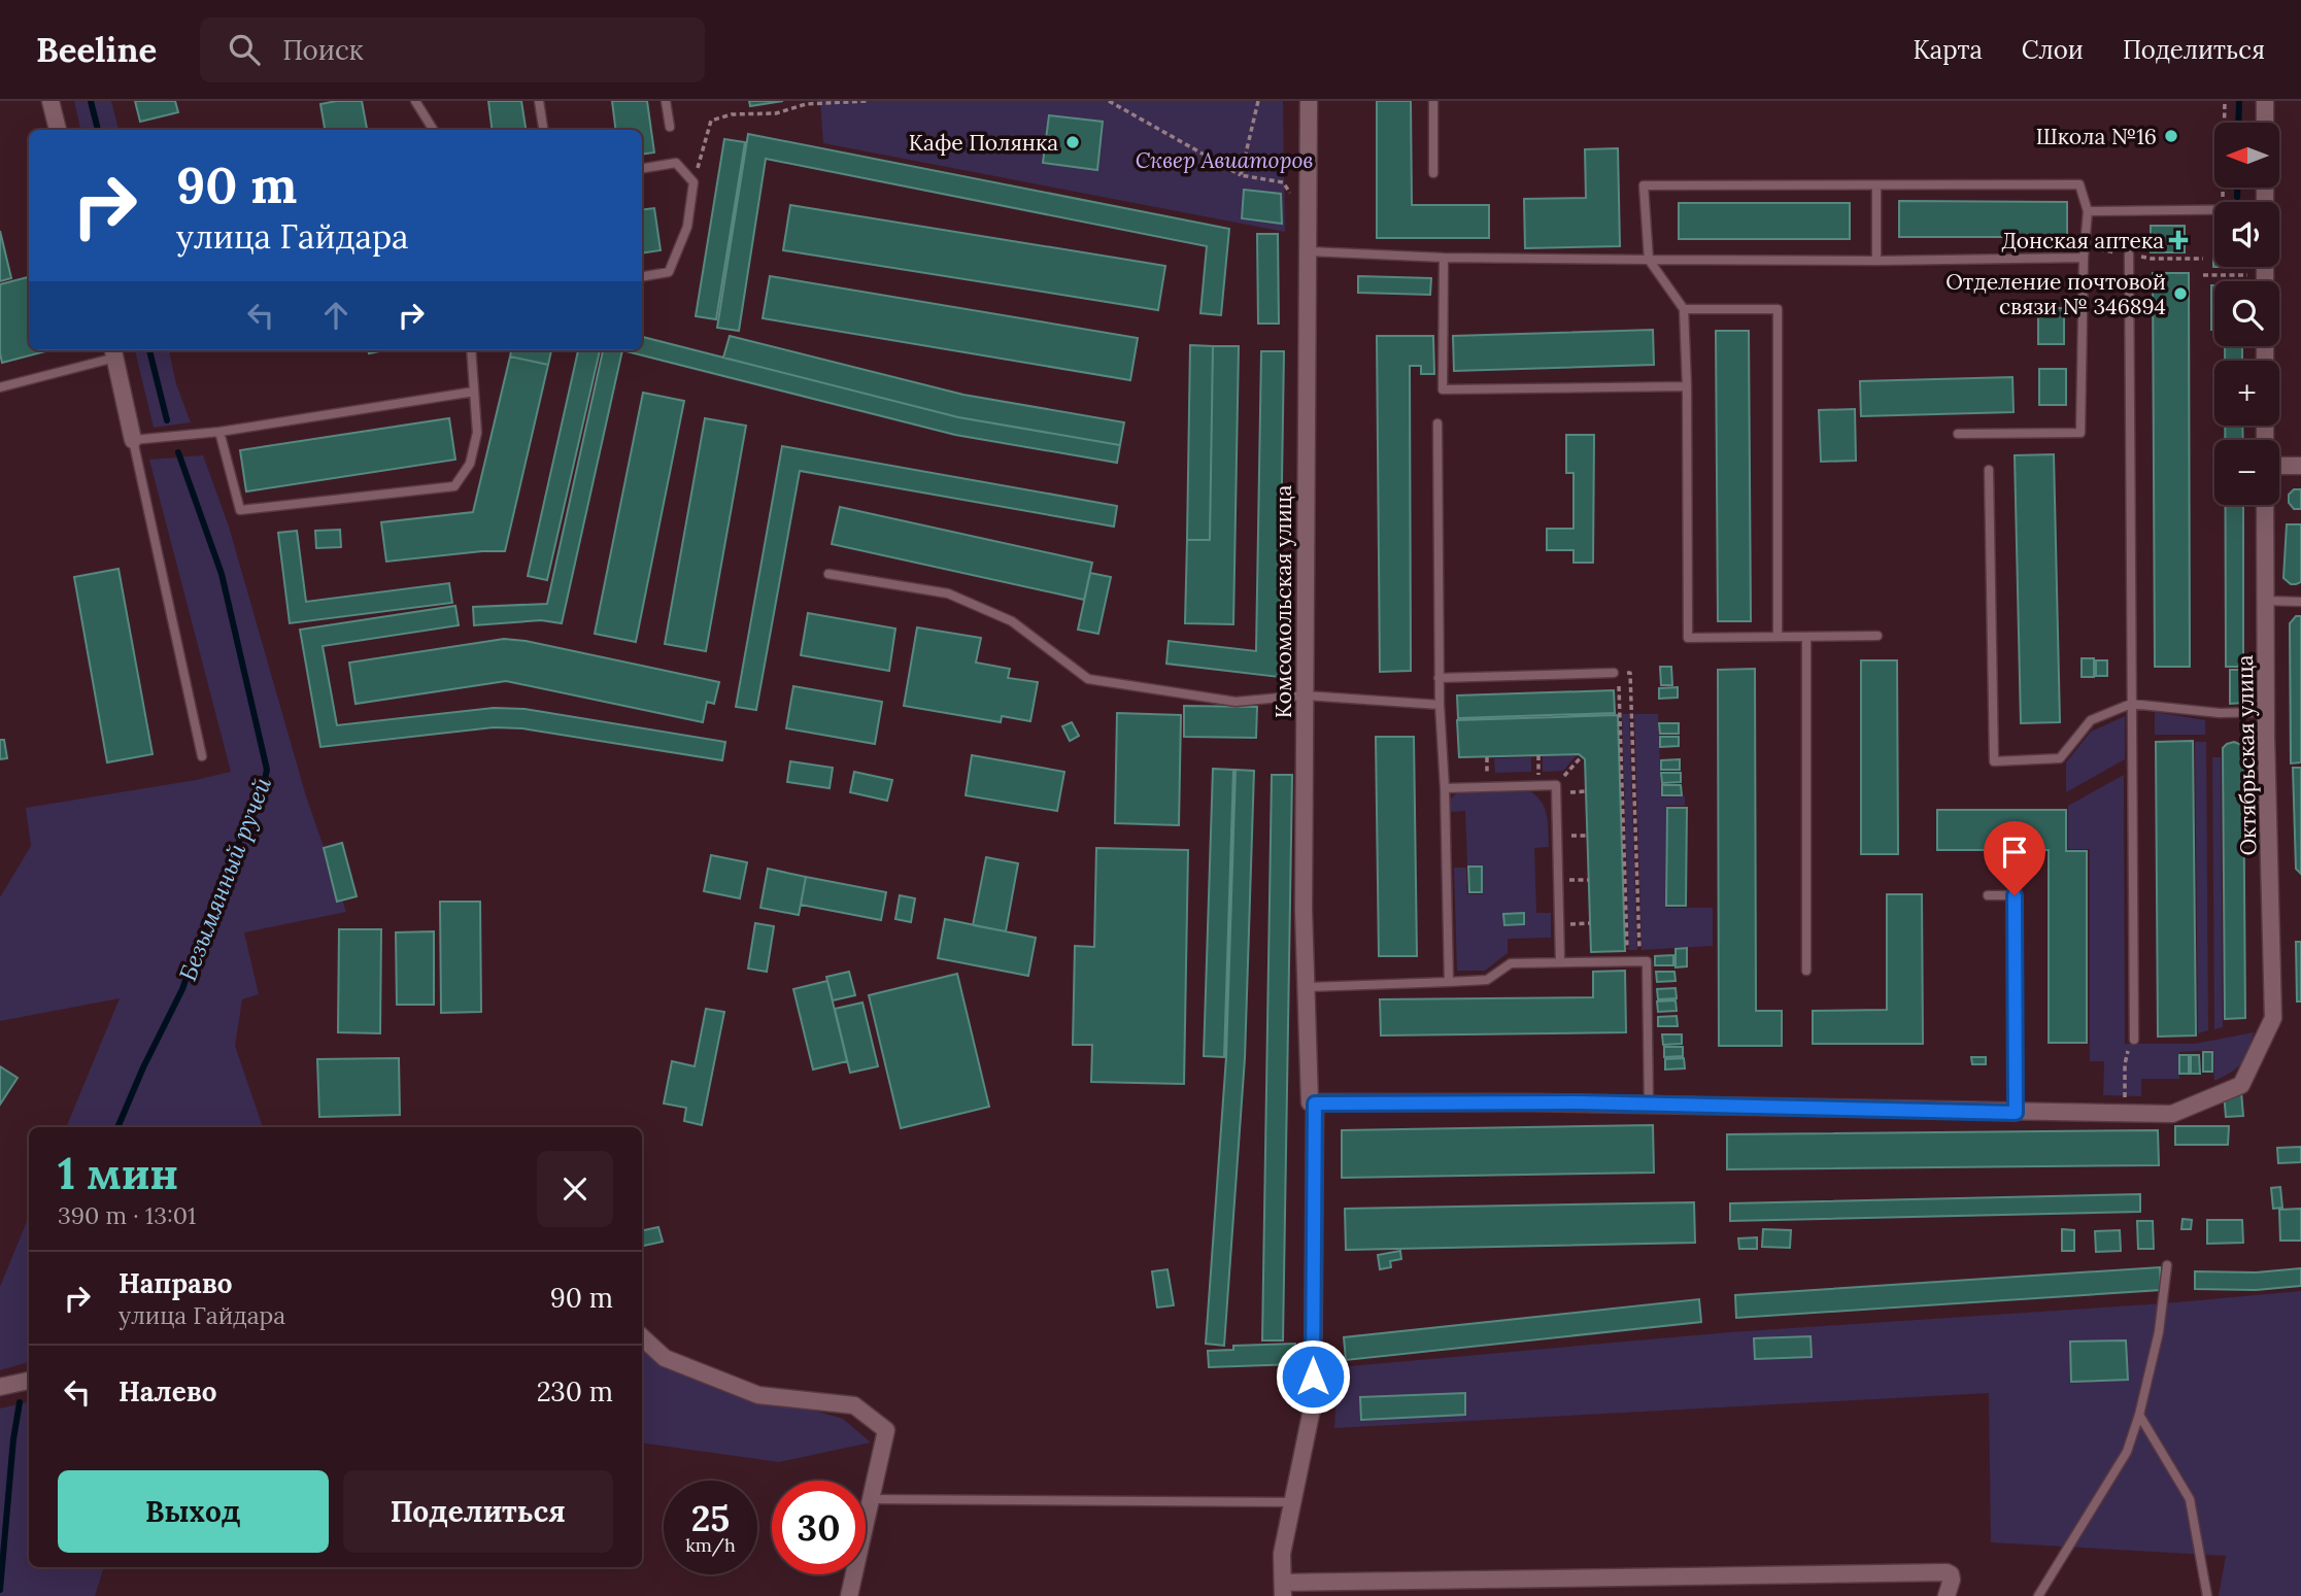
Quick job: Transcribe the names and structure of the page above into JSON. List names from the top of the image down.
{
  "streets": {
    "street": ["Комсомольская улица", "Октябрьская улица"]
  },
  "water": ["Безымянный ручей"],
  "parks": ["Сквер Авиаторов"],
  "places": {
    "other": ["Школа №16", "Кафе Полянка", "Отделение почтовой связи № 346894"],
    "health": ["Донская аптека"]
  },
  "north": "left",
  "page": {
    "header": "Beeline",
    "search": "Поиск",
    "nav": ["Карта", "Слои", "Поделиться"],
    "map_buttons": ["+", "−"],
    "turn": ["90 m", "улица Гайдара"],
    "heading": ["1 мин", "390 m · 13:01"],
    "list": [
      {
        "name": "Направо",
        "note": "улица Гайдара",
        "value": "90 m"
      },
      {
        "name": "Налево",
        "value": "230 m"
      }
    ],
    "buttons": ["Выход", "Поделиться"],
    "speed": "25 km/h",
    "limit": "30"
  }
}
